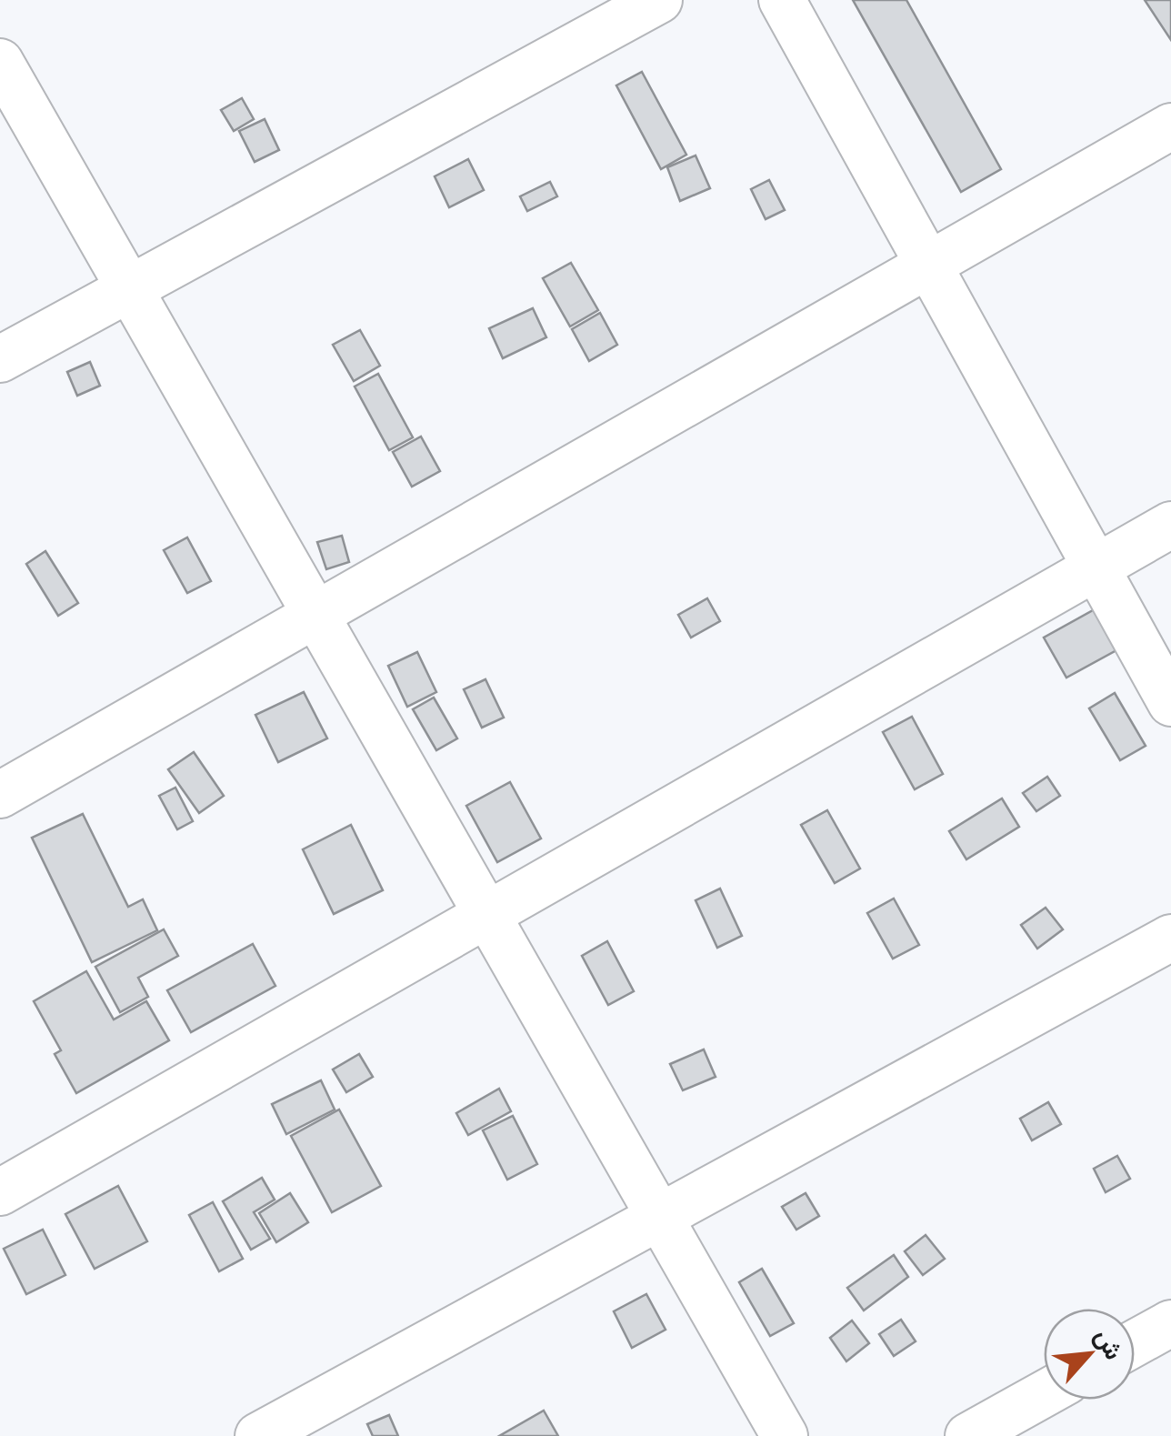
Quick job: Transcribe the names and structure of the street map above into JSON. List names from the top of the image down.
{
  "north": "top right"
}
